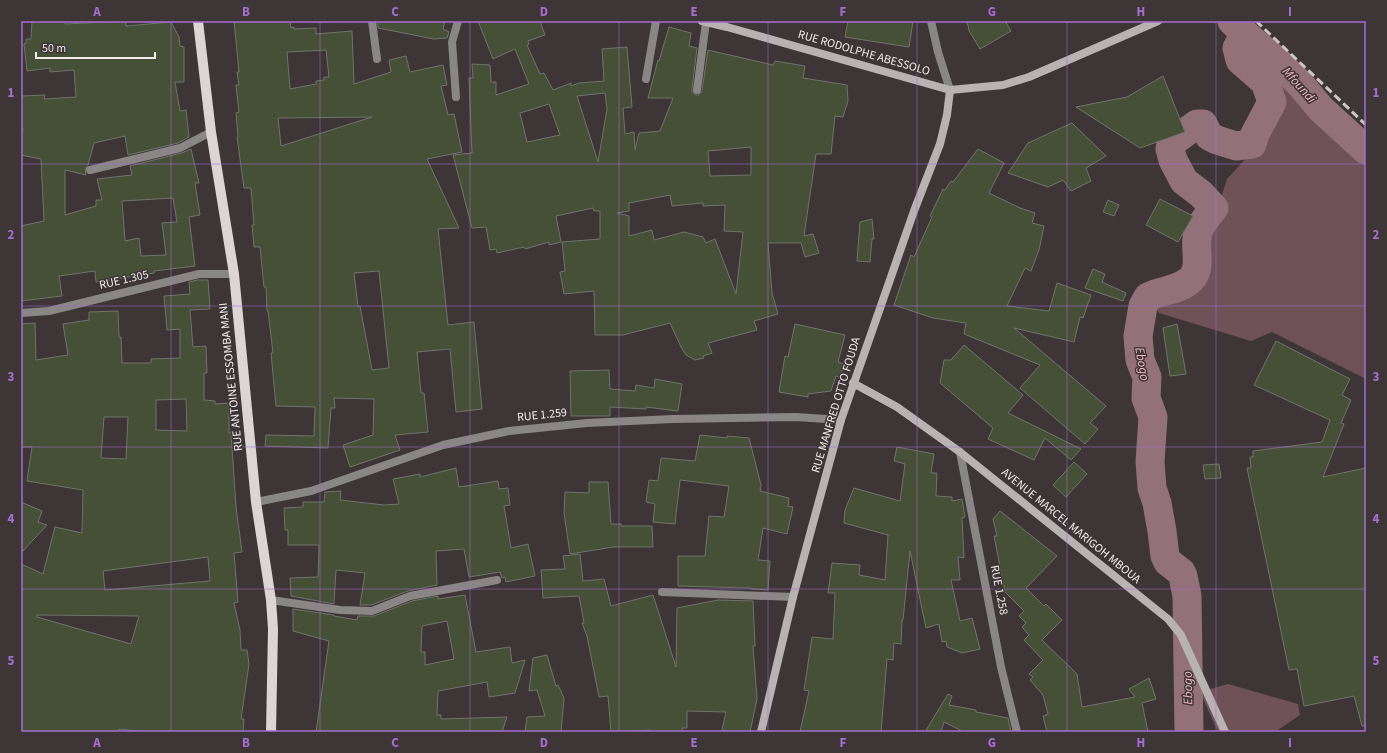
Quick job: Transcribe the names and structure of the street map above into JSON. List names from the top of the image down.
{
  "streets": {
    "main road": ["RUE ANTOINE ESSOMBA MANI"],
    "street": [
      "RUE RODOLPHE ABESSOLO",
      "RUE 1.305",
      "RUE MANFRED OTTO FOUDA",
      "RUE 1.259",
      "AVENUE MARCEL MARIGOH MBOUA",
      "RUE 1.258"
    ]
  },
  "crossings": [
    ["RUE RODOLPHE ABESSOLO", "RUE MANFRED OTTO FOUDA"],
    ["RUE 1.305", "RUE ANTOINE ESSOMBA MANI"],
    ["RUE ANTOINE ESSOMBA MANI", "RUE 1.259"],
    ["RUE MANFRED OTTO FOUDA", "RUE 1.259"],
    ["RUE MANFRED OTTO FOUDA", "AVENUE MARCEL MARIGOH MBOUA"],
    ["AVENUE MARCEL MARIGOH MBOUA", "RUE 1.258"]
  ],
  "water": ["Mfoundi", "Ebogo"],
  "scale_bar": "50 m",
  "grid": {
    "columns": [
      "A",
      "B",
      "C",
      "D",
      "E",
      "F",
      "G",
      "H",
      "I"
    ],
    "rows": [
      "1",
      "2",
      "3",
      "4",
      "5"
    ]
  }
}
